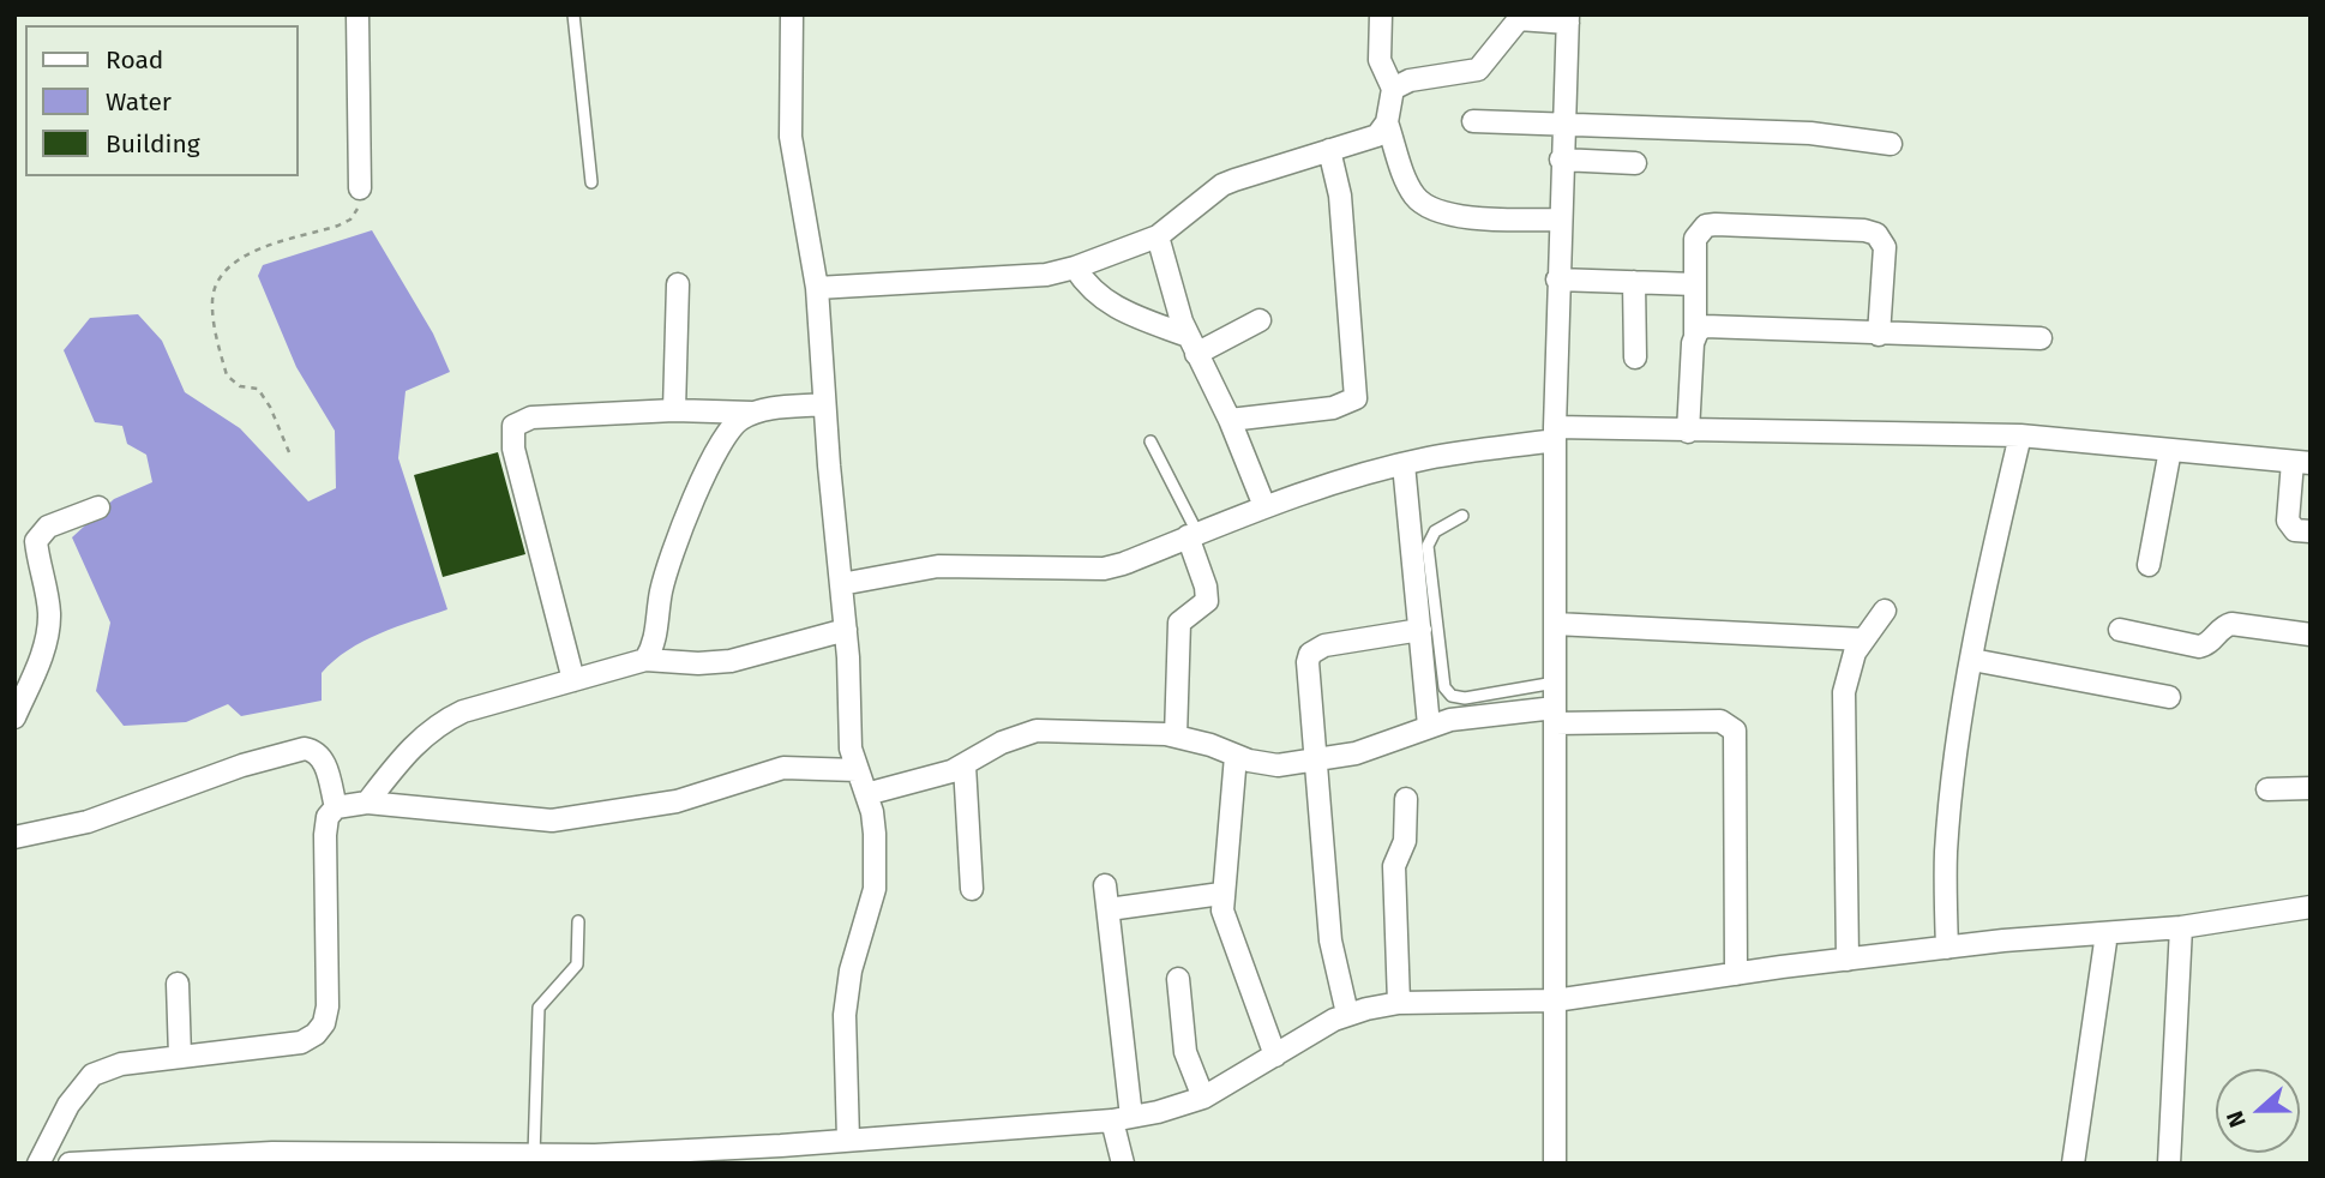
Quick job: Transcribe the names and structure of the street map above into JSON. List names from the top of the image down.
{
  "legend": ["Road", "Water", "Building"],
  "north": "left"
}
